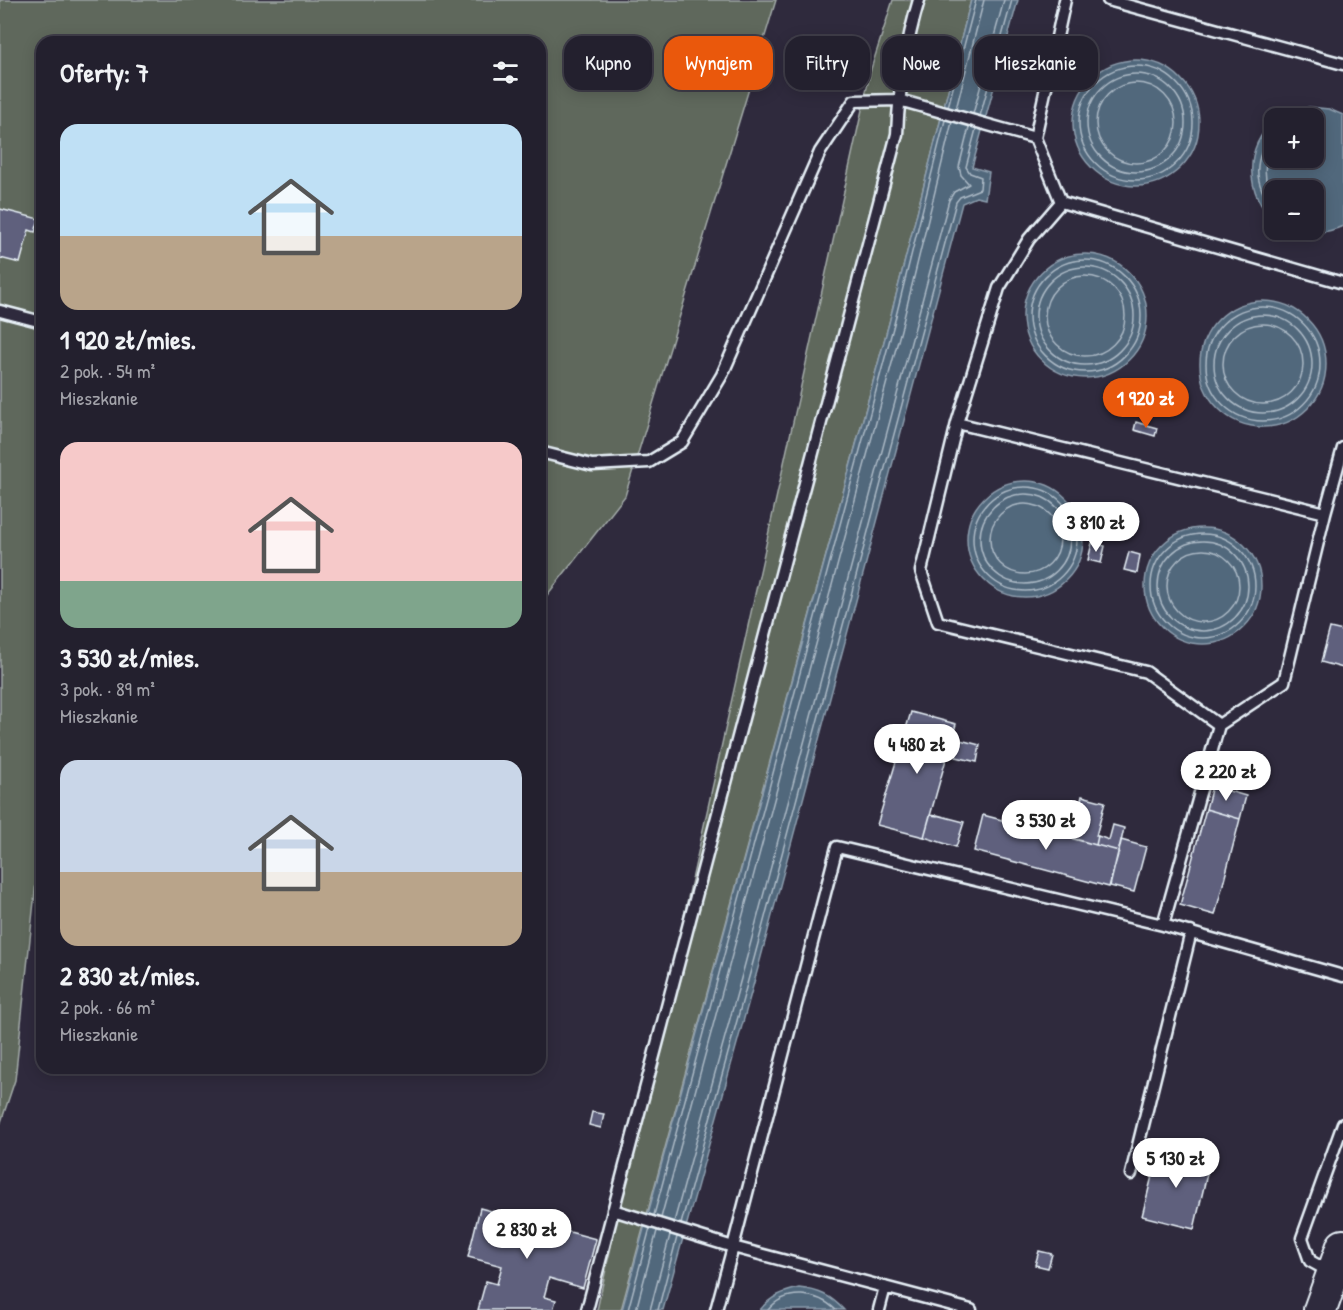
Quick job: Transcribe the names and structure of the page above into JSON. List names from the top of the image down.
{
  "page": {
    "chip": [
      "Kupno",
      "Wynajem",
      "Filtry",
      "Nowe",
      "Mieszkanie"
    ],
    "heading": "Oferty: 7",
    "map_buttons": ["+", "−"],
    "list": [
      {
        "name": "1 920 zł/mies.",
        "note": "2 pok. · 54 m² · Mieszkanie"
      },
      {
        "name": "3 530 zł/mies.",
        "note": "3 pok. · 89 m² · Mieszkanie"
      },
      {
        "name": "2 830 zł/mies.",
        "note": "2 pok. · 66 m² · Mieszkanie"
      }
    ],
    "price": [
      "1 920 zł",
      "3 810 zł",
      "4 480 zł",
      "2 220 zł",
      "3 530 zł",
      "5 130 zł",
      "2 830 zł"
    ]
  }
}
